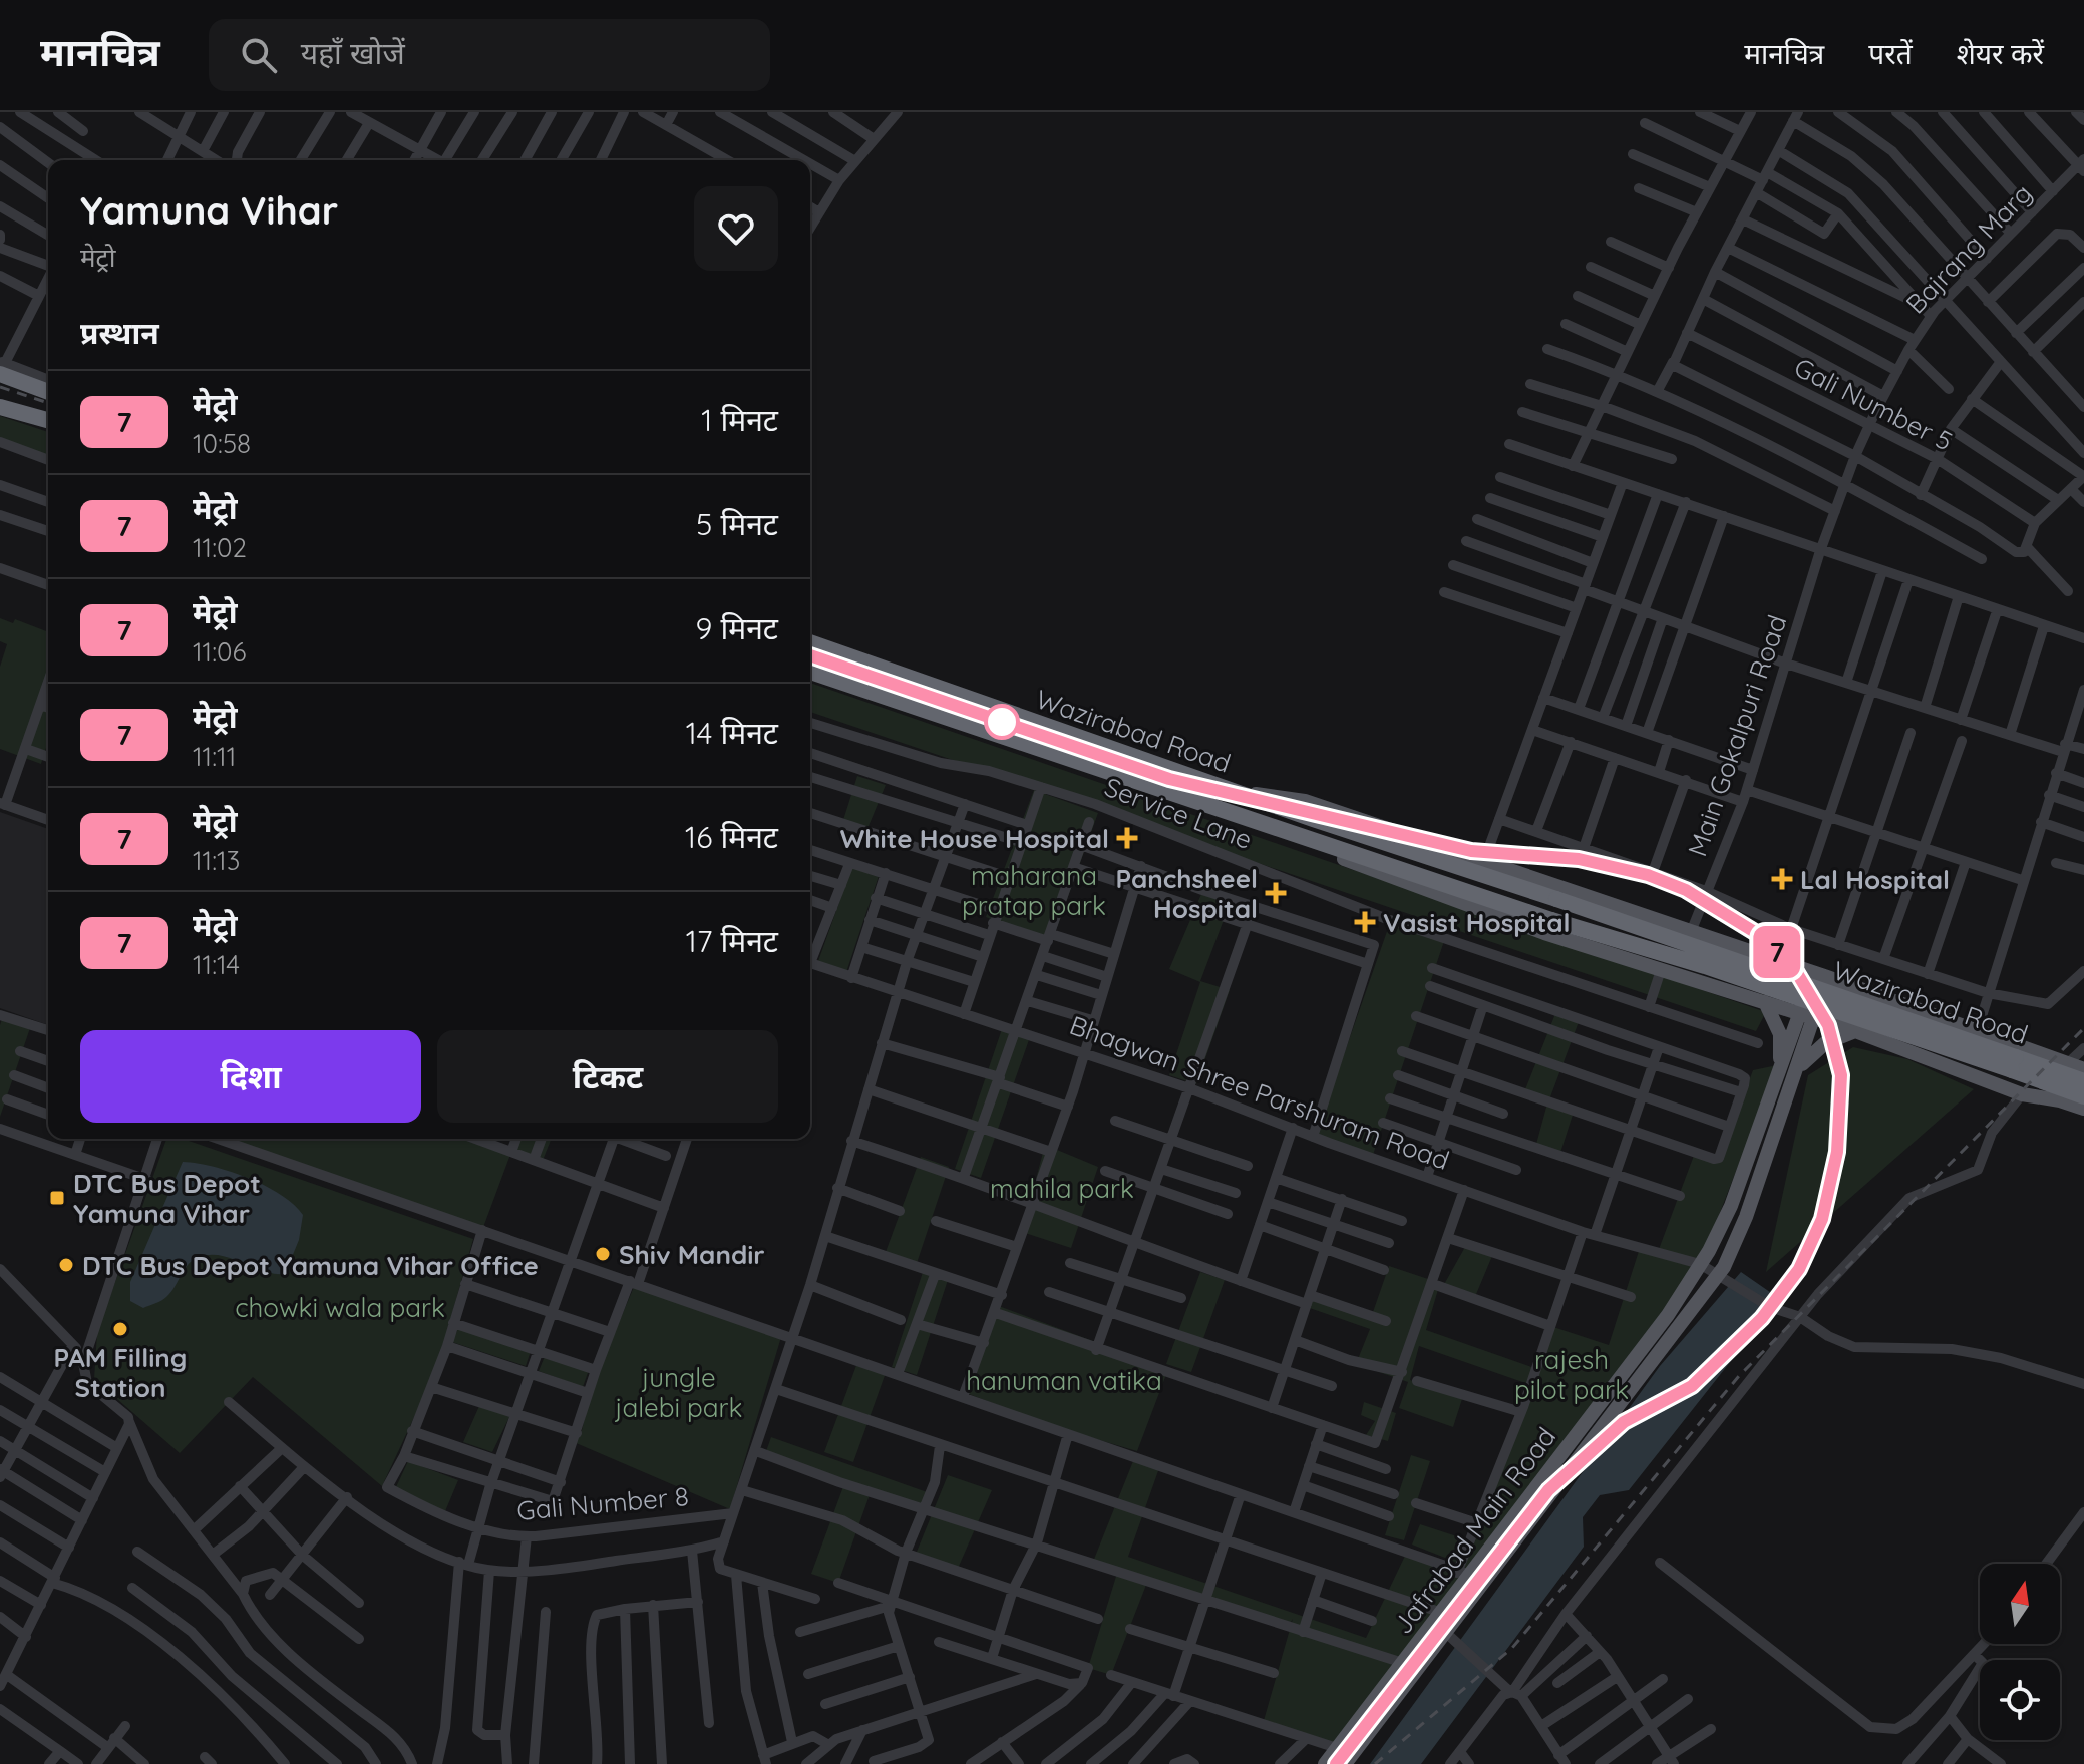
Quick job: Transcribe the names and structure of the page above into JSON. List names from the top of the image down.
{
  "streets": {
    "highway": ["Wazirabad Road"],
    "main road": ["Jafrabad Main Road"],
    "street": [
      "Bajrang Marg",
      "Gali Number 5",
      "Main Gokalpuri Road",
      "Service Lane",
      "Bhagwan Shree Parshuram Road",
      "Gali Number 8"
    ]
  },
  "crossings": [
    ["Bajrang Marg", "Gali Number 5"],
    ["Bajrang Marg", "Main Gokalpuri Road"],
    ["Bhagwan Shree Parshuram Road", "Jafrabad Main Road"]
  ],
  "parks": [
    "maharana pratap park",
    "mahila park",
    "chowki wala park",
    "rajesh pilot park",
    "jungle jalebi park",
    "hanuman vatika"
  ],
  "places": {
    "health": [
      "White House Hospital",
      "Lal Hospital",
      "Panchsheel Hospital",
      "Vasist Hospital"
    ],
    "transit": ["DTC Bus Depot Yamuna Vihar"],
    "other": ["Shiv Mandir", "DTC Bus Depot Yamuna Vihar Office", "PAM Filling Station"]
  },
  "lines": ["metro line 7"],
  "north": "top",
  "page": {
    "header": "मानचित्र",
    "search": "यहाँ खोजें",
    "nav": ["मानचित्र", "परतें", "शेयर करें"],
    "on_map": "7",
    "heading": [
      ["Yamuna Vihar", "मेट्रो"],
      "प्रस्थान"
    ],
    "list": [
      {
        "mark": "7",
        "name": "मेट्रो",
        "note": "10:58",
        "value": "1 मिनट"
      },
      {
        "mark": "7",
        "name": "मेट्रो",
        "note": "11:02",
        "value": "5 मिनट"
      },
      {
        "mark": "7",
        "name": "मेट्रो",
        "note": "11:06",
        "value": "9 मिनट"
      },
      {
        "mark": "7",
        "name": "मेट्रो",
        "note": "11:11",
        "value": "14 मिनट"
      },
      {
        "mark": "7",
        "name": "मेट्रो",
        "note": "11:13",
        "value": "16 मिनट"
      },
      {
        "mark": "7",
        "name": "मेट्रो",
        "note": "11:14",
        "value": "17 मिनट"
      }
    ],
    "buttons": ["दिशा", "टिकट"]
  }
}
